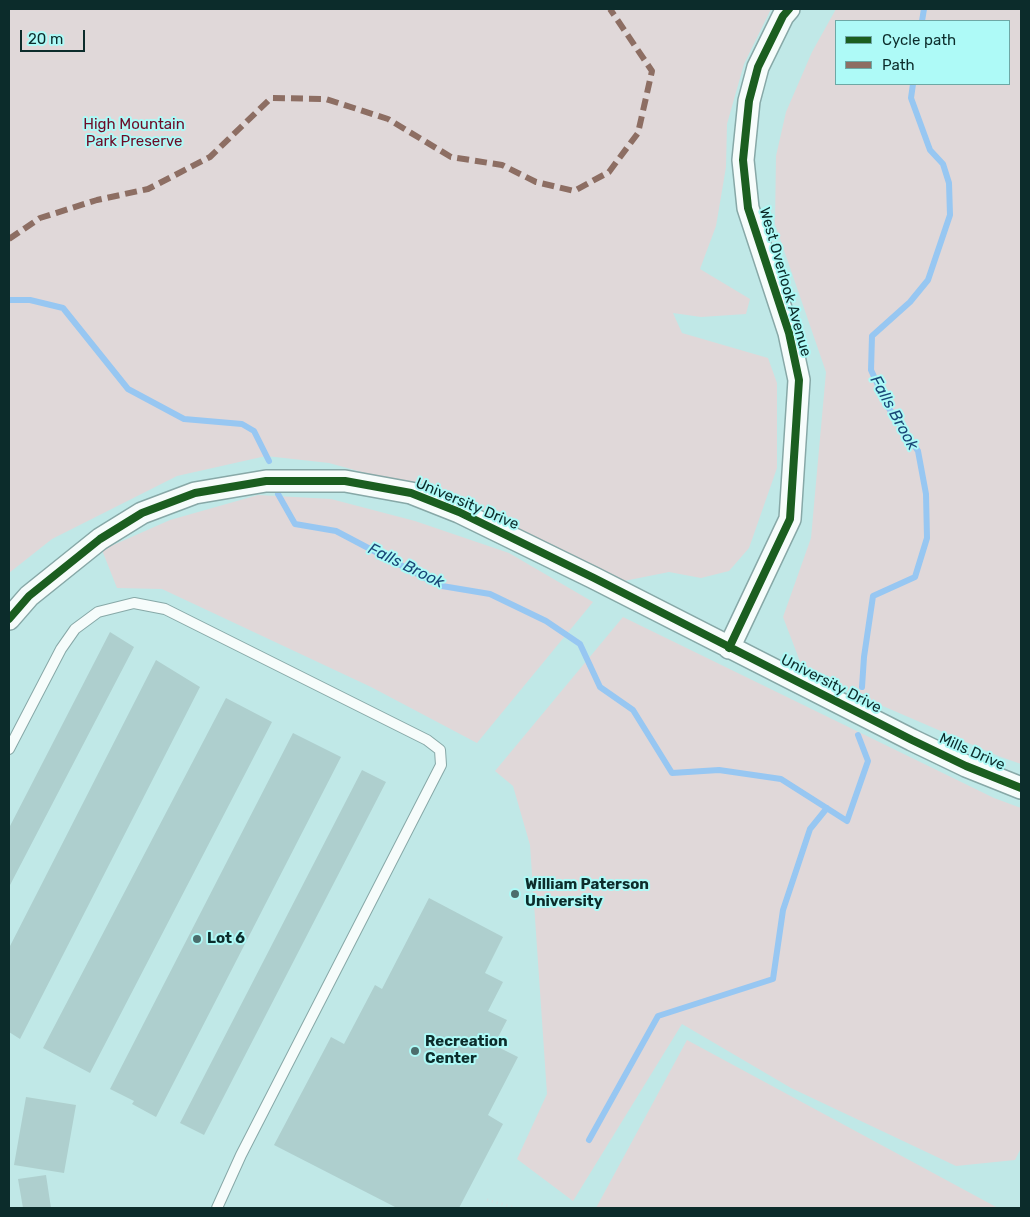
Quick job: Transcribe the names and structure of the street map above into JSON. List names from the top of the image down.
{
  "streets": {
    "street": ["West Overlook Avenue", "University Drive", "Mills Drive"]
  },
  "crossings": [
    ["West Overlook Avenue", "University Drive"],
    ["University Drive", "Mills Drive"]
  ],
  "water": ["Falls Brook"],
  "parks": ["High Mountain Park Preserve"],
  "places": ["William Paterson University", "Lot 6", "Recreation Center"],
  "legend": ["Cycle path", "Path"],
  "scale_bar": "20 m"
}
